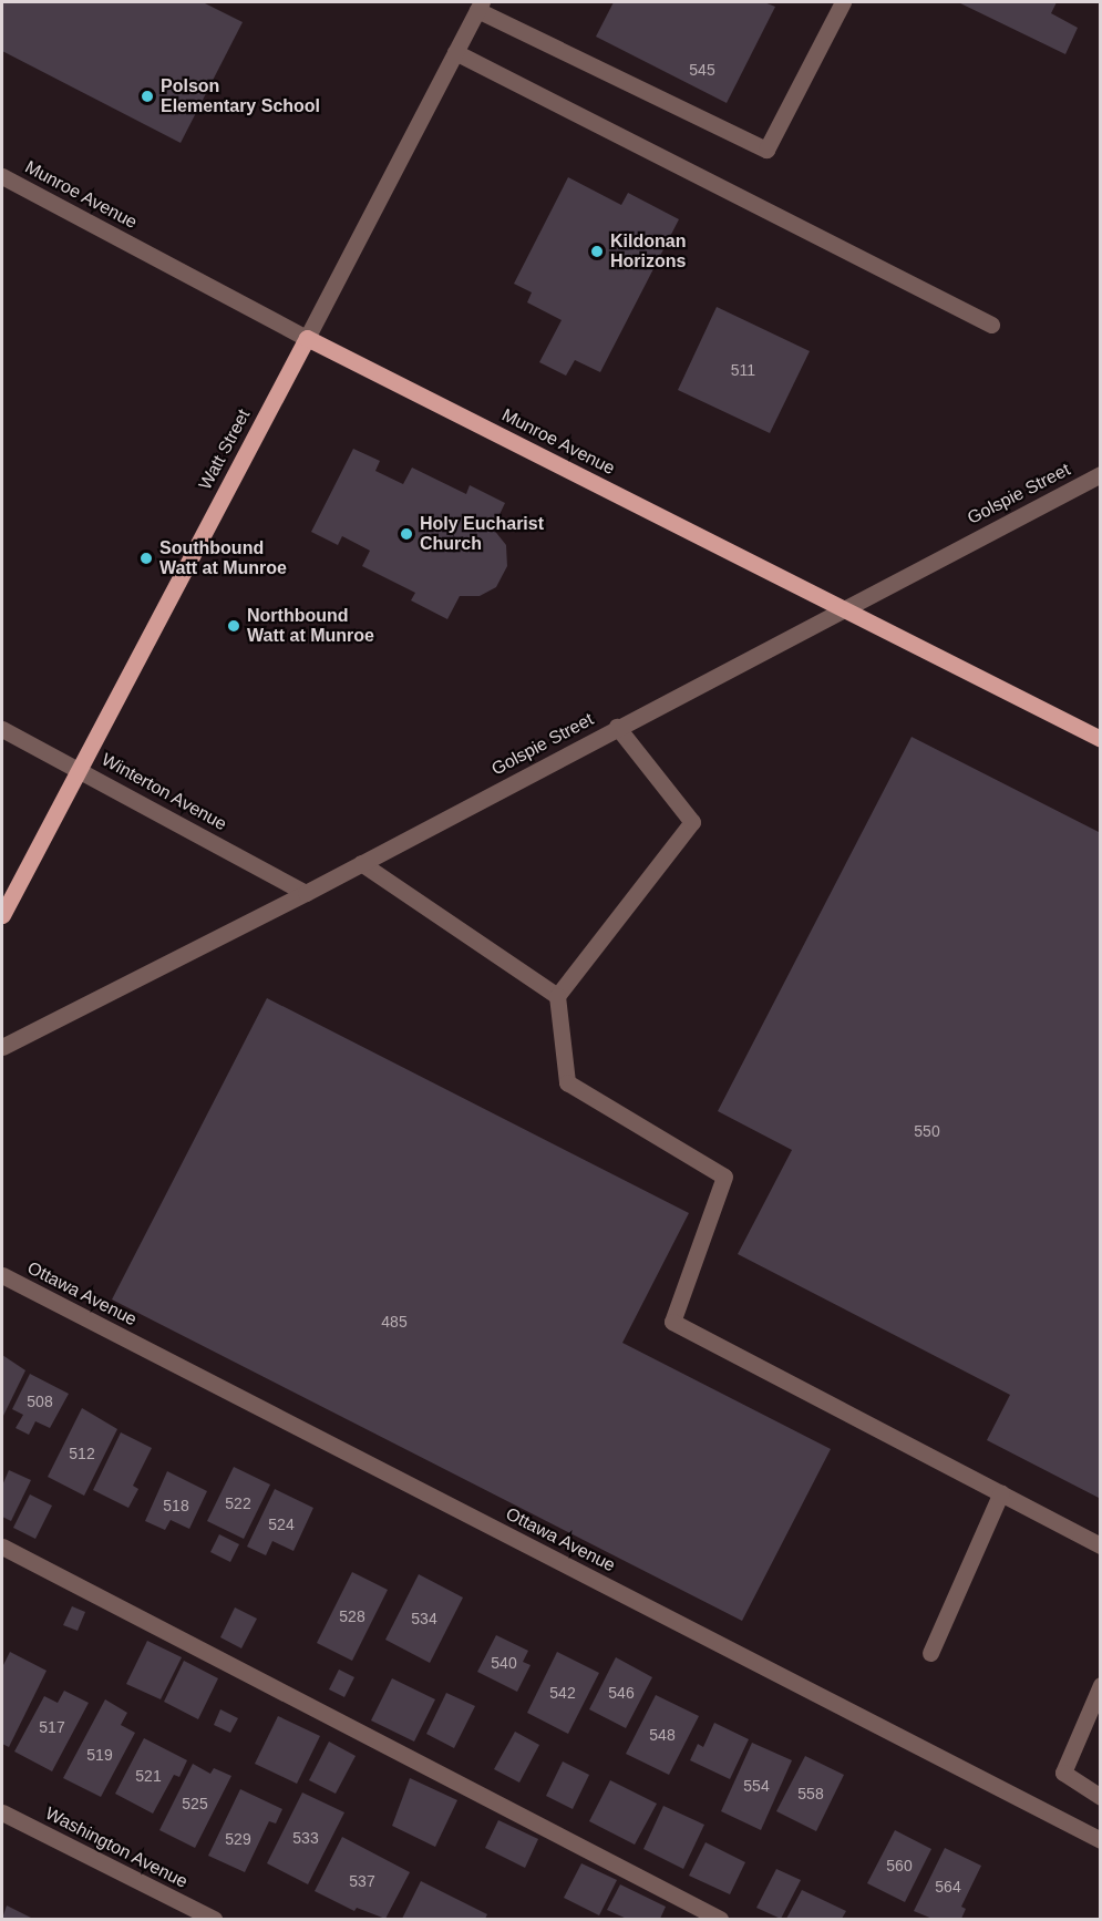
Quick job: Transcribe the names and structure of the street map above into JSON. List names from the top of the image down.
{
  "streets": {
    "main road": ["Munroe Avenue", "Watt Street"],
    "street": [
      "Golspie Street",
      "Winterton Avenue",
      "Ottawa Avenue",
      "Washington Avenue"
    ]
  },
  "crossings": [
    ["Munroe Avenue", "Watt Street"],
    ["Munroe Avenue", "Golspie Street"],
    ["Watt Street", "Winterton Avenue"],
    ["Golspie Street", "Winterton Avenue"]
  ],
  "places": [
    "Polson Elementary School",
    "Kildonan Horizons",
    "Holy Eucharist Church",
    "Southbound Watt at Munroe",
    "Northbound Watt at Munroe"
  ],
  "house_numbers": [
    "545",
    "511",
    "550",
    "485",
    "508",
    "512",
    "522",
    "518",
    "524",
    "528",
    "534",
    "540",
    "542",
    "546",
    "517",
    "548",
    "519",
    "521",
    "554",
    "558",
    "525",
    "533",
    "529",
    "560",
    "537",
    "564"
  ]
}
